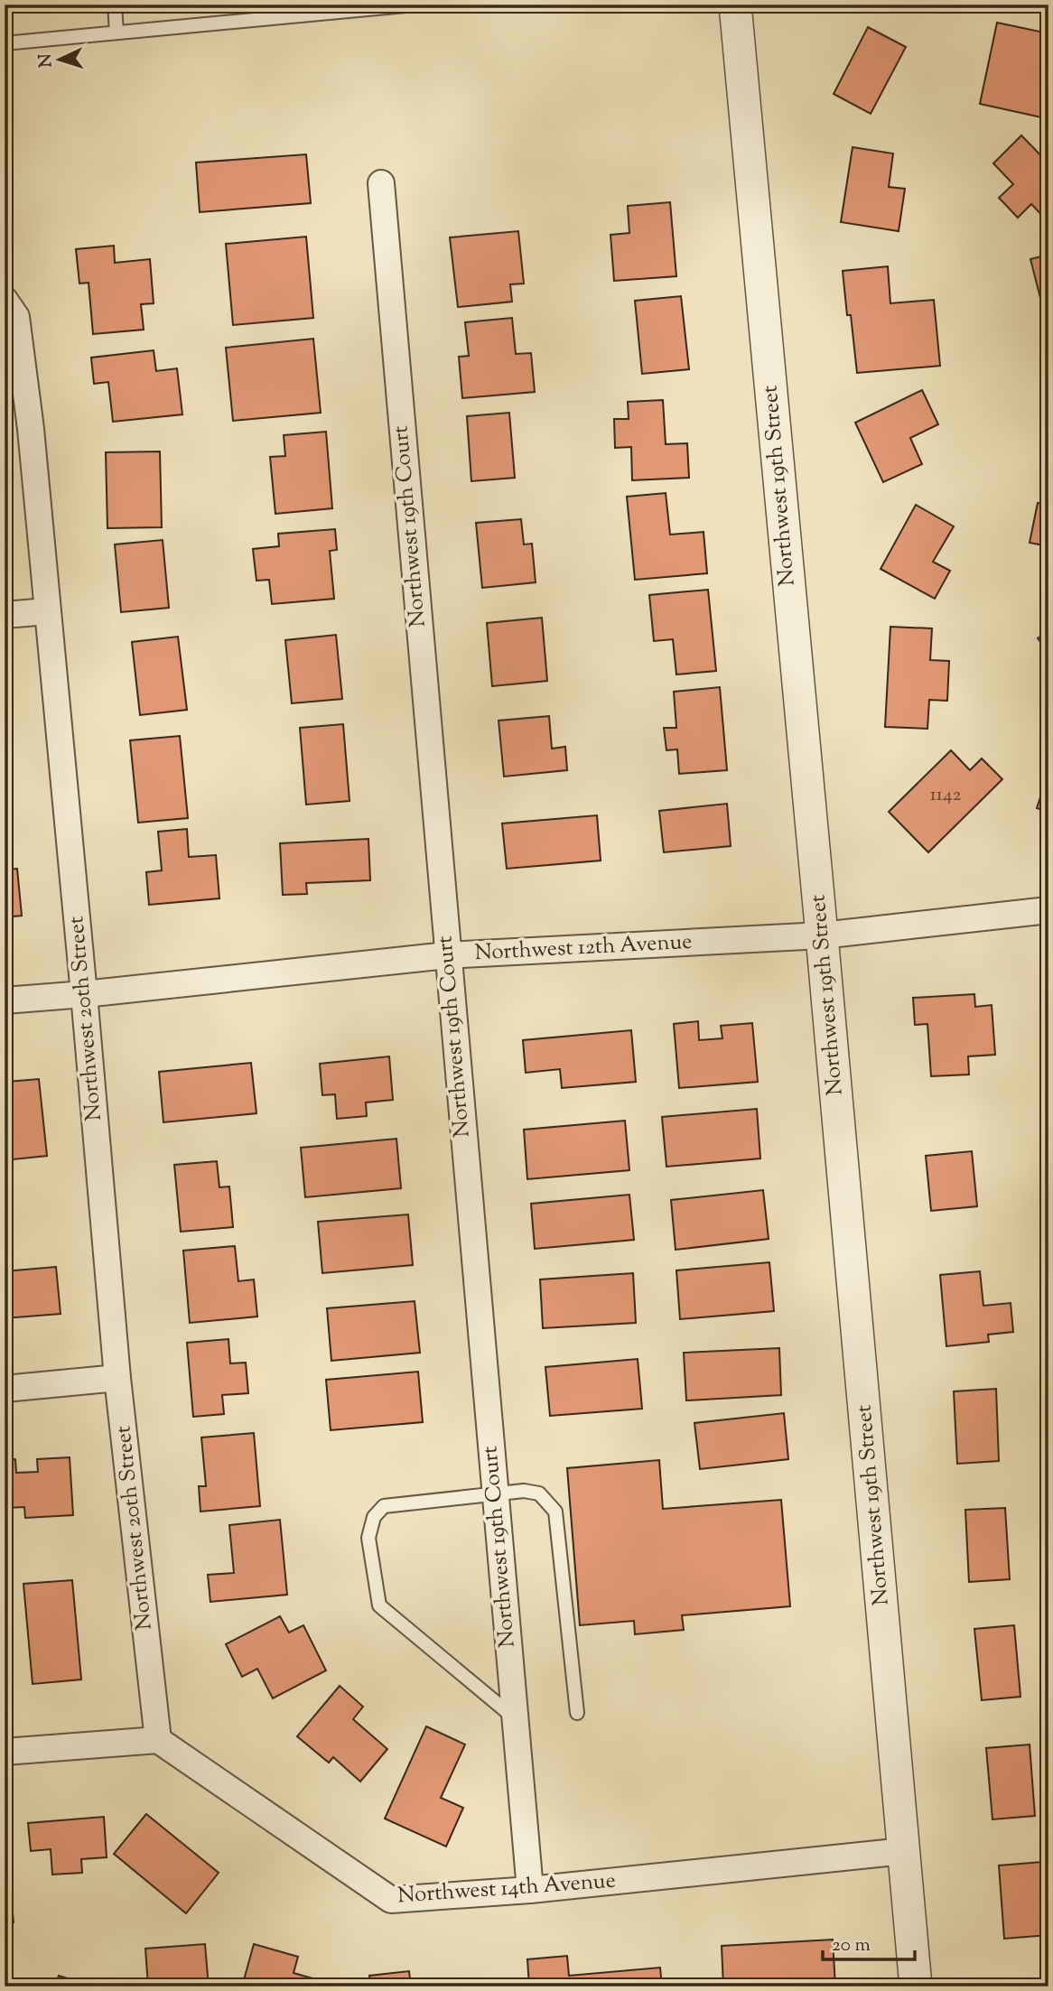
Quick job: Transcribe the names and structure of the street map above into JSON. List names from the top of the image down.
{
  "streets": {
    "street": [
      "Northwest 19th Street",
      "Northwest 19th Court",
      "Northwest 12th Avenue",
      "Northwest 20th Street",
      "Northwest 14th Avenue"
    ]
  },
  "crossings": [
    ["Northwest 19th Street", "Northwest 12th Avenue"],
    ["Northwest 19th Street", "Northwest 14th Avenue"],
    ["Northwest 19th Court", "Northwest 12th Avenue"],
    ["Northwest 19th Court", "Northwest 14th Avenue"],
    ["Northwest 12th Avenue", "Northwest 20th Street"],
    ["Northwest 20th Street", "Northwest 14th Avenue"]
  ],
  "house_numbers": ["1142"],
  "scale_bar": "20 m",
  "north": "left"
}
